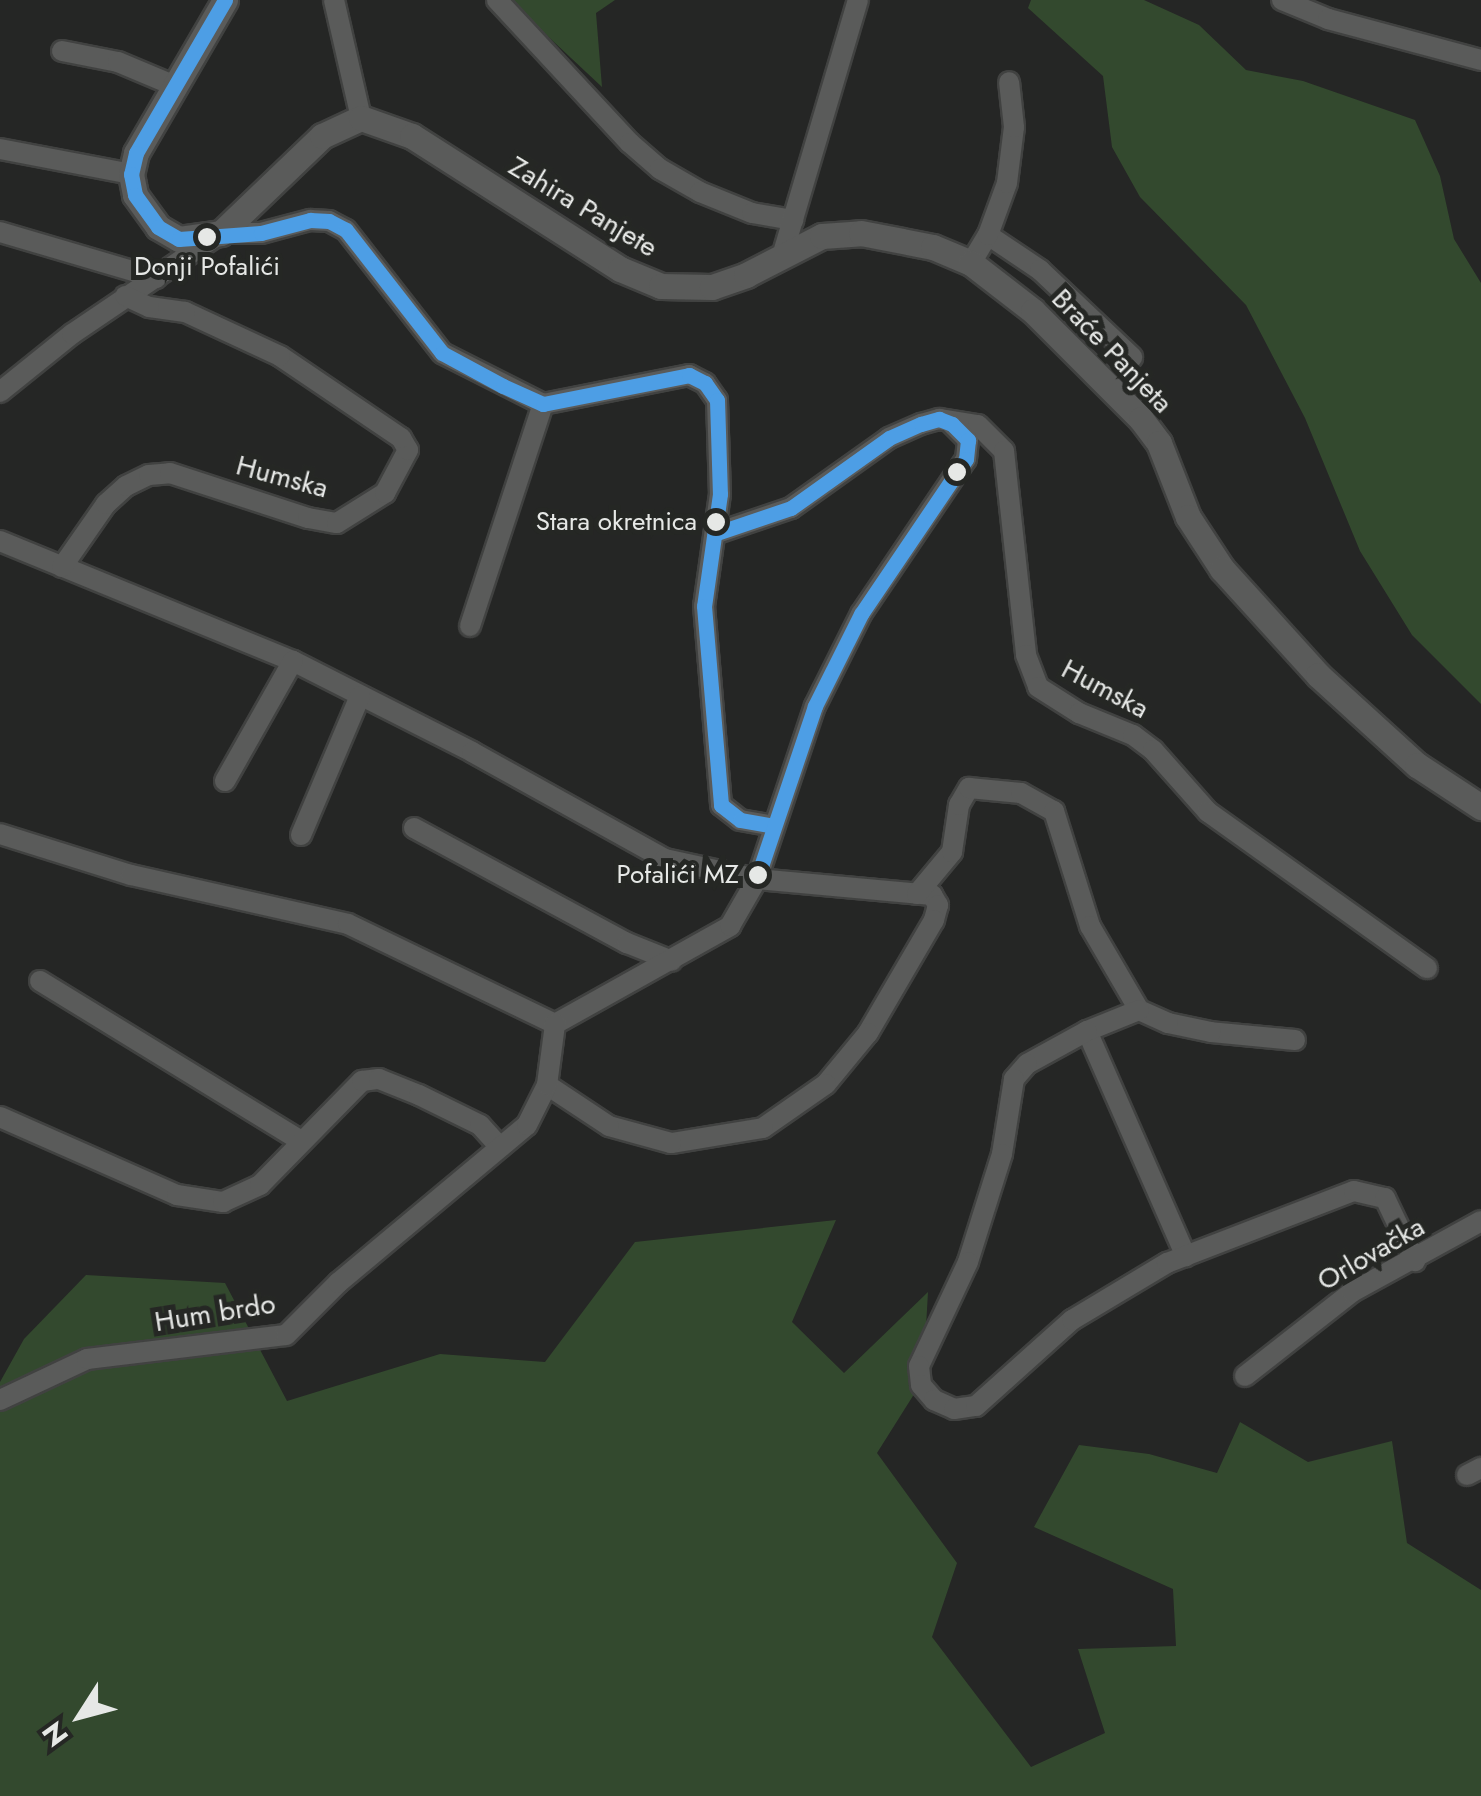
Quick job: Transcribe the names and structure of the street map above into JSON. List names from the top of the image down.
{
  "streets": {
    "street": [
      "Zahira Panjete",
      "Braće Panjeta",
      "Humska",
      "Orlovačka",
      "Hum brdo"
    ]
  },
  "crossings": [
    ["Zahira Panjete", "Braće Panjeta"]
  ],
  "places": ["Donji Pofalići", "Stara okretnica", "Pofalići MZ"],
  "north": "bottom left"
}
